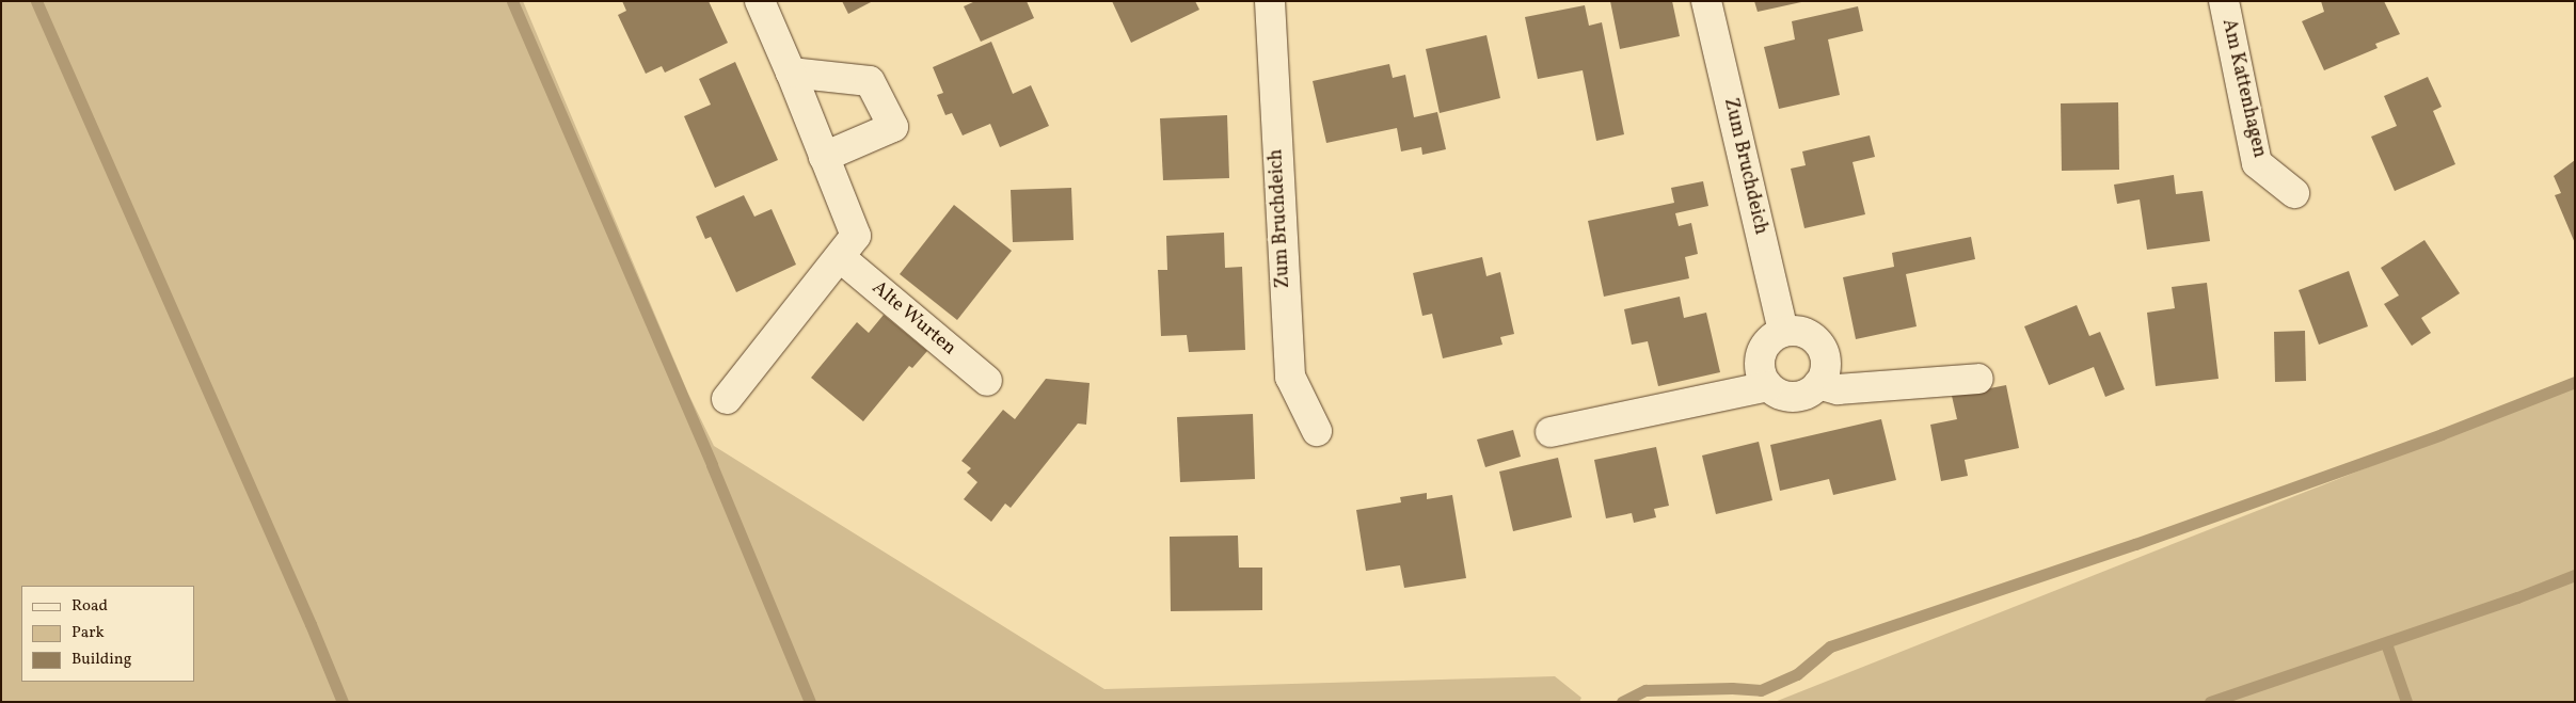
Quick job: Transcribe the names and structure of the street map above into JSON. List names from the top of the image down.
{
  "streets": {
    "street": ["Am Kattenhagen", "Zum Bruchdeich", "Alte Wurten"]
  },
  "legend": ["Road", "Park", "Building"]
}
